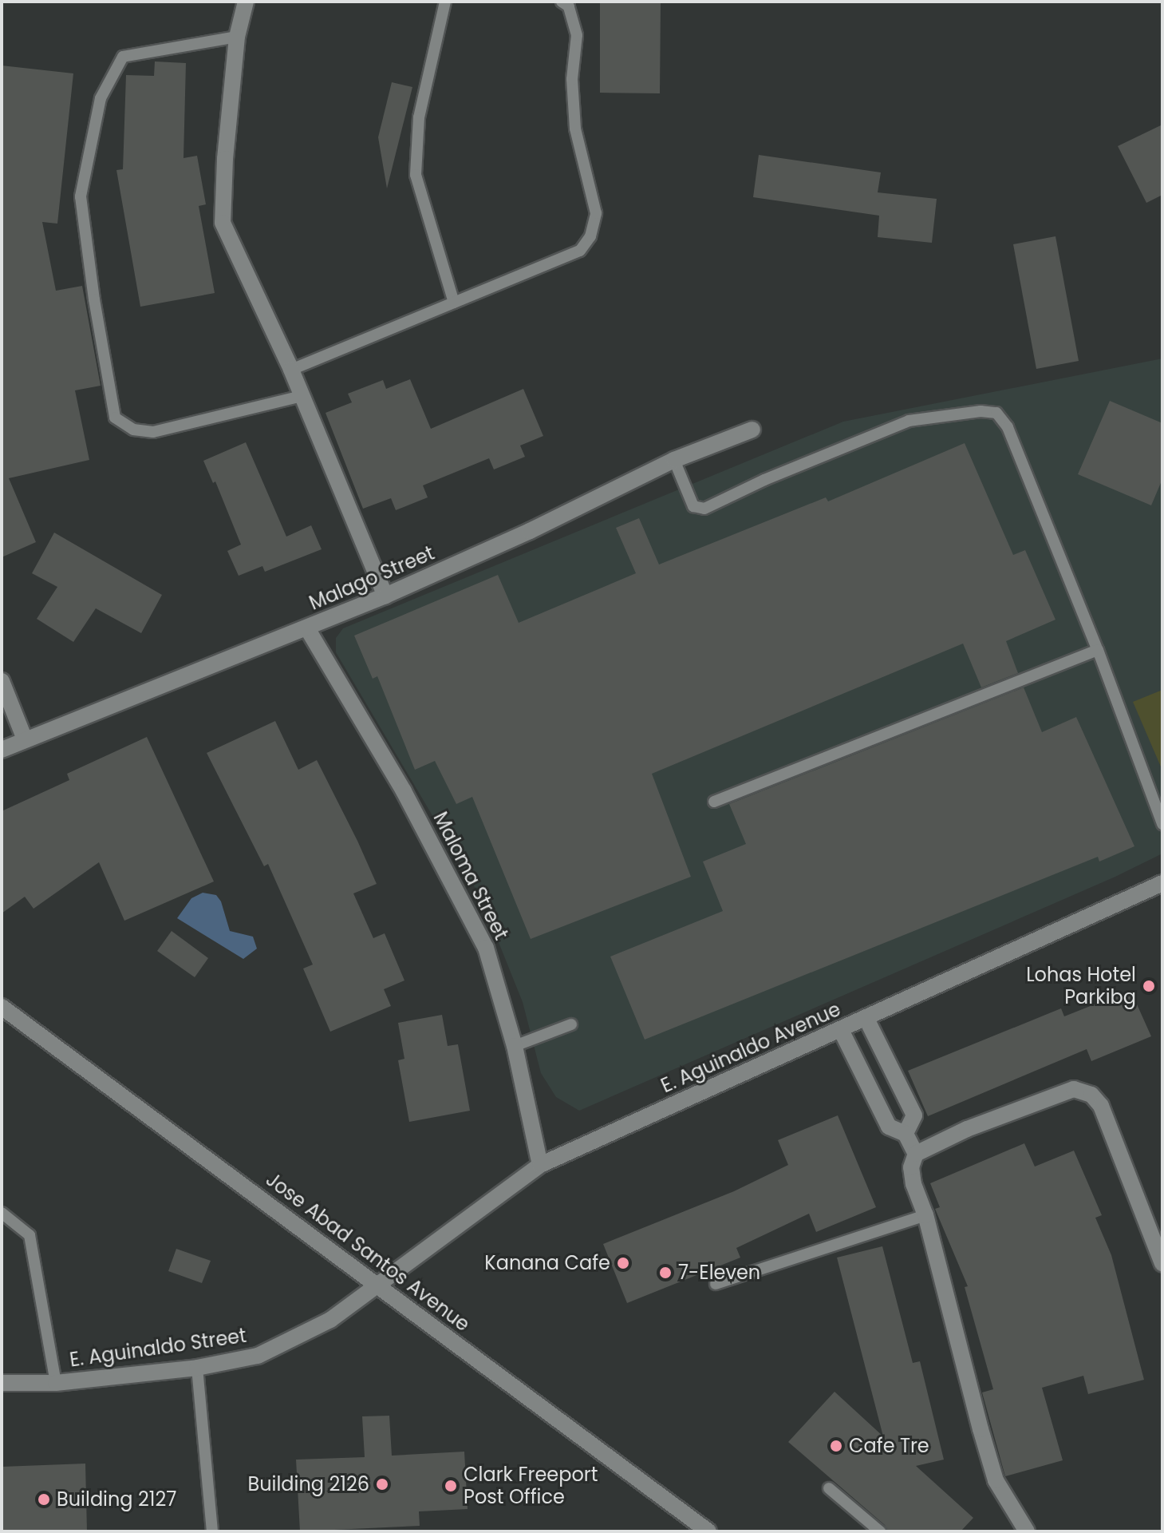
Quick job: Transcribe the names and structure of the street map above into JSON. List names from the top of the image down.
{
  "streets": {
    "street": [
      "Malago Street",
      "Maloma Street",
      "E. Aguinaldo Avenue",
      "Jose Abad Santos Avenue",
      "E. Aguinaldo Street"
    ]
  },
  "crossings": [
    ["Malago Street", "Maloma Street"],
    ["Maloma Street", "E. Aguinaldo Avenue"],
    ["E. Aguinaldo Avenue", "Jose Abad Santos Avenue"],
    ["E. Aguinaldo Avenue", "E. Aguinaldo Street"],
    ["Jose Abad Santos Avenue", "E. Aguinaldo Street"]
  ],
  "places": [
    "Lohas Hotel Parkibg",
    "Kanana Cafe",
    "7-Eleven",
    "Cafe Tre",
    "Building 2126",
    "Clark Freeport Post Office",
    "Building 2127"
  ]
}
